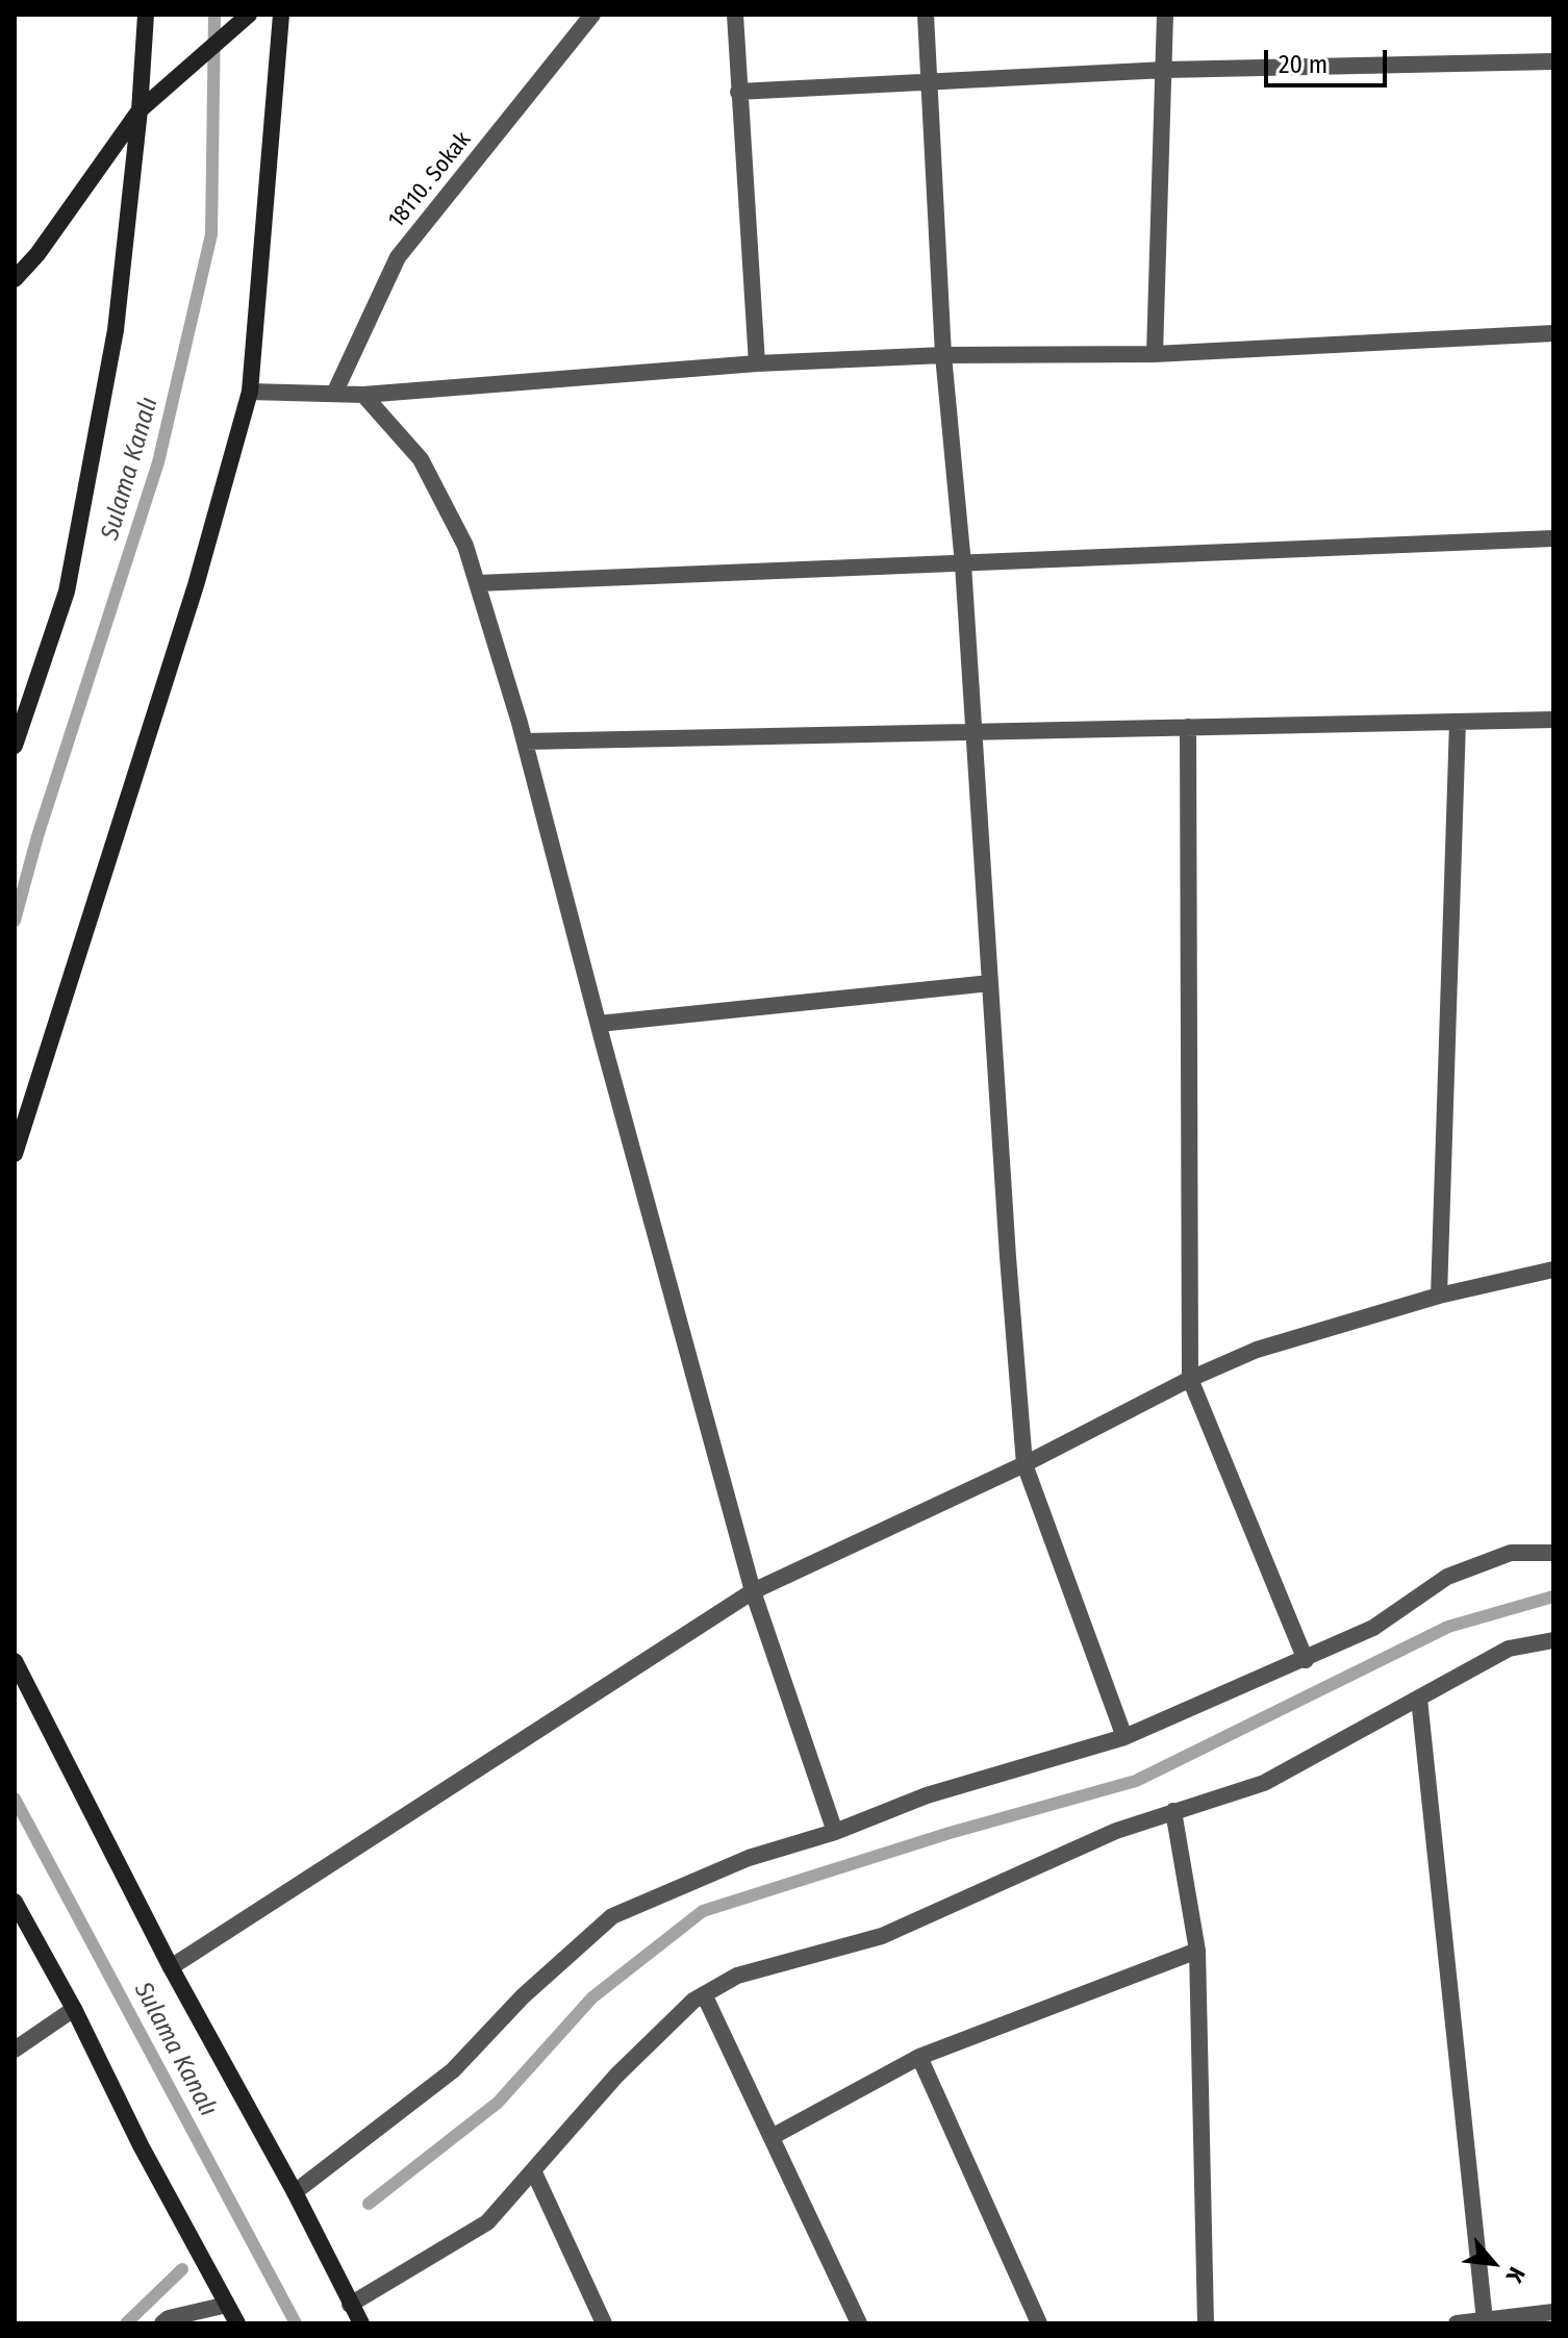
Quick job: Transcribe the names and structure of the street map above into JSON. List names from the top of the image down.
{
  "streets": {
    "street": ["18110. Sokak"]
  },
  "water": ["Sulama Kanalı"],
  "scale_bar": "20 m",
  "north": "bottom right"
}
